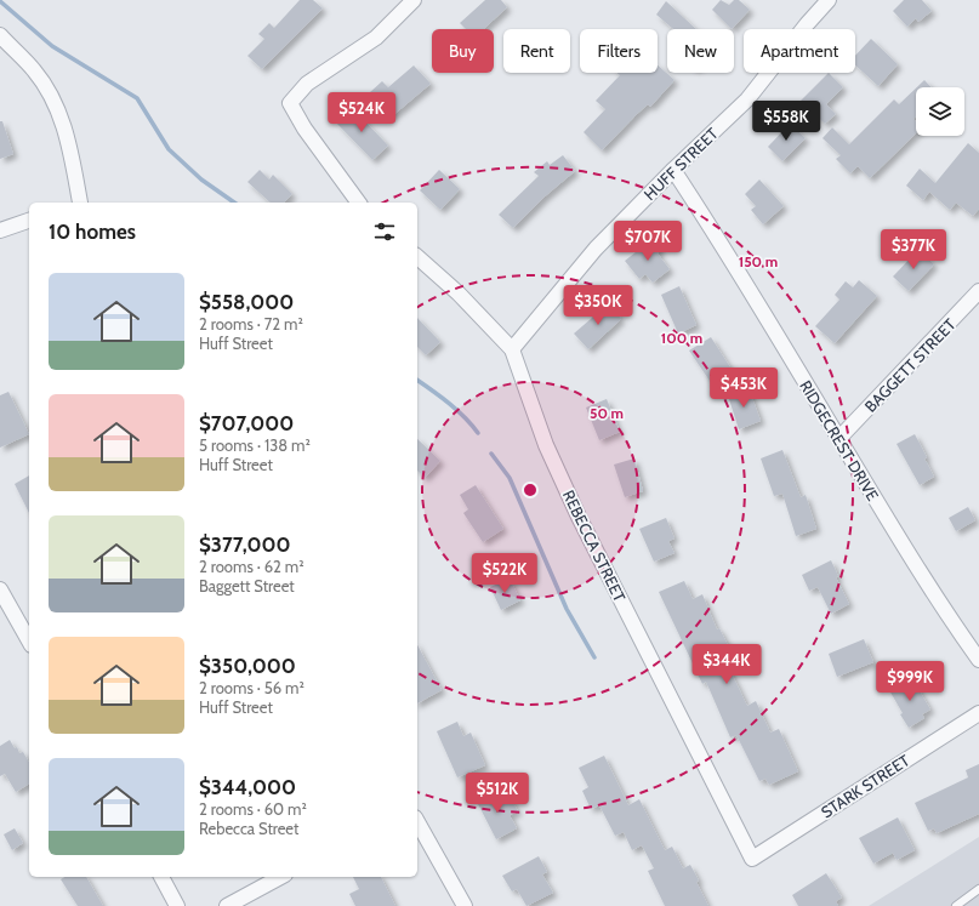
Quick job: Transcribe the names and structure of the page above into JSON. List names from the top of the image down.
{
  "streets": {
    "street": [
      "HUFF STREET",
      "BAGGETT STREET",
      "RIDGECREST DRIVE",
      "REBECCA STREET",
      "STARK STREET"
    ]
  },
  "crossings": [
    ["HUFF STREET", "RIDGECREST DRIVE"],
    ["HUFF STREET", "REBECCA STREET"],
    ["BAGGETT STREET", "RIDGECREST DRIVE"],
    ["REBECCA STREET", "STARK STREET"]
  ],
  "page": {
    "chip": [
      "Buy",
      "Rent",
      "Filters",
      "New",
      "Apartment"
    ],
    "price": [
      "$524K",
      "$558K",
      "$707K",
      "$377K",
      "$350K",
      "$453K",
      "$522K",
      "$344K",
      "$999K",
      "$512K"
    ],
    "heading": "10 homes",
    "list": [
      {
        "name": "$558,000",
        "note": "2 rooms · 72 m² · Huff Street"
      },
      {
        "name": "$707,000",
        "note": "5 rooms · 138 m² · Huff Street"
      },
      {
        "name": "$377,000",
        "note": "2 rooms · 62 m² · Baggett Street"
      },
      {
        "name": "$350,000",
        "note": "2 rooms · 56 m² · Huff Street"
      },
      {
        "name": "$344,000",
        "note": "2 rooms · 60 m² · Rebecca Street"
      }
    ]
  },
  "rings": ["150 m", "100 m", "50 m"]
}
